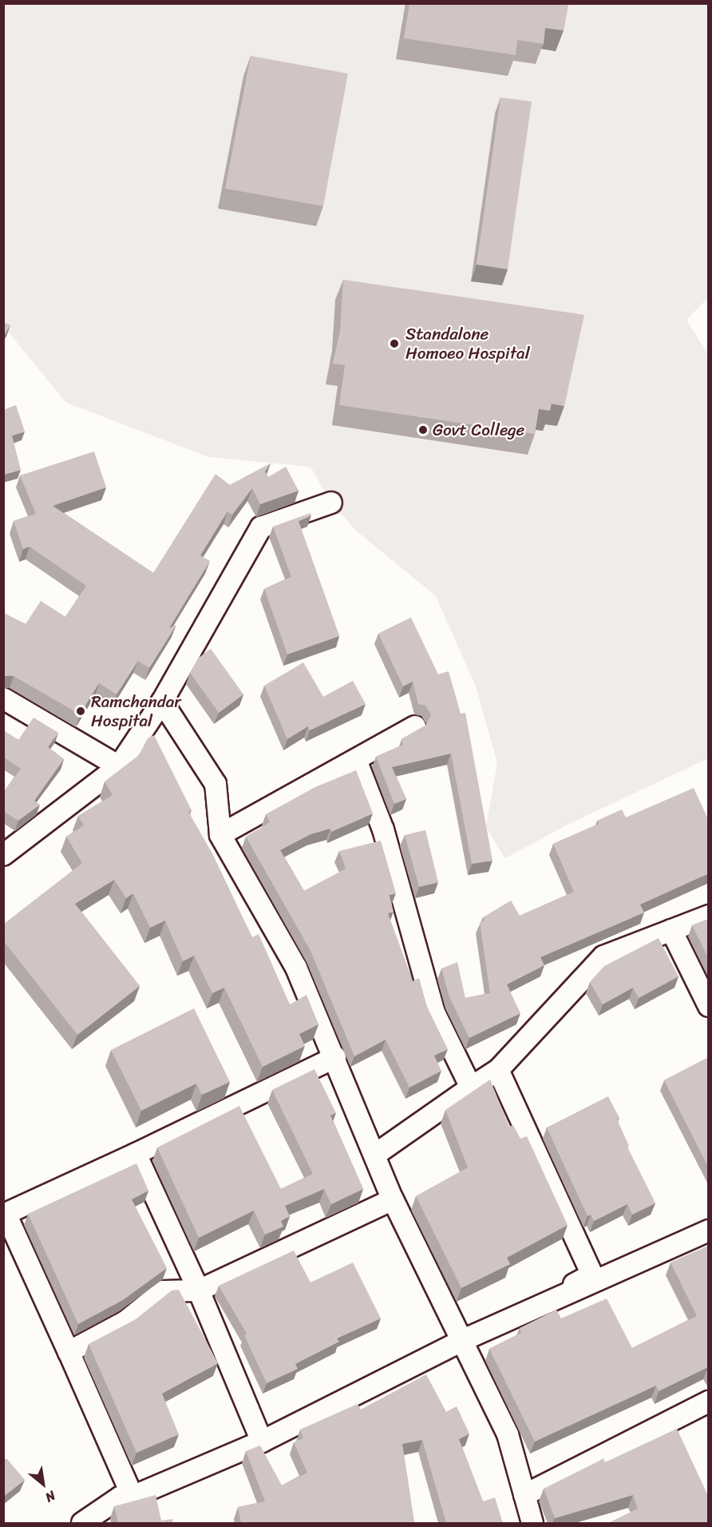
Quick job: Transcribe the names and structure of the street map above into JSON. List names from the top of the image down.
{
  "places": ["Standalone Homoeo Hospital", "Govt College", "Ramchandar Hospital"],
  "north": "bottom right"
}
